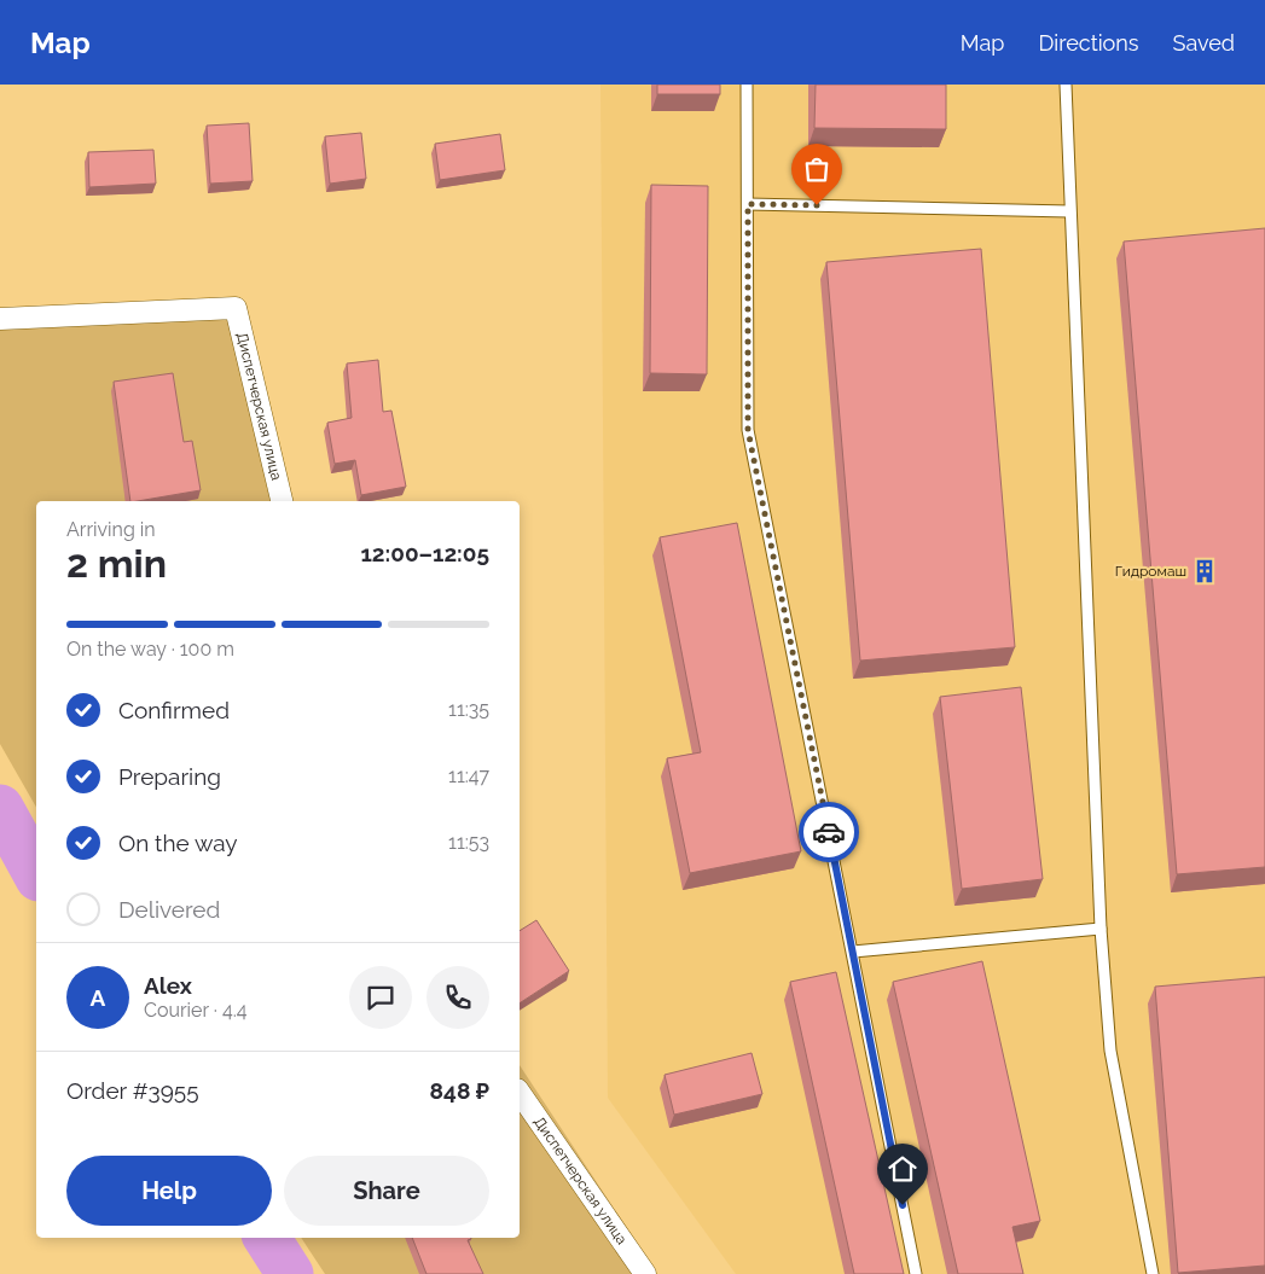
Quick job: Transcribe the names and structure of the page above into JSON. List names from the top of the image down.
{
  "streets": {
    "street": ["Диспетчерская улица"]
  },
  "places": {
    "building": ["Гидромаш"]
  },
  "page": {
    "header": "Map",
    "nav": ["Map", "Directions", "Saved"],
    "heading": ["2 min", "Arriving in", "12:00–12:05"],
    "panel": [
      "Alex",
      "Courier · 4.4",
      "Order #3955",
      "848 ₽"
    ],
    "bar": "On the way · 100 m",
    "list": [
      ["Confirmed", "11:35"],
      ["Preparing", "11:47"],
      ["On the way", "11:53"],
      "Delivered"
    ],
    "round": "A",
    "buttons": ["Help", "Share"]
  }
}
